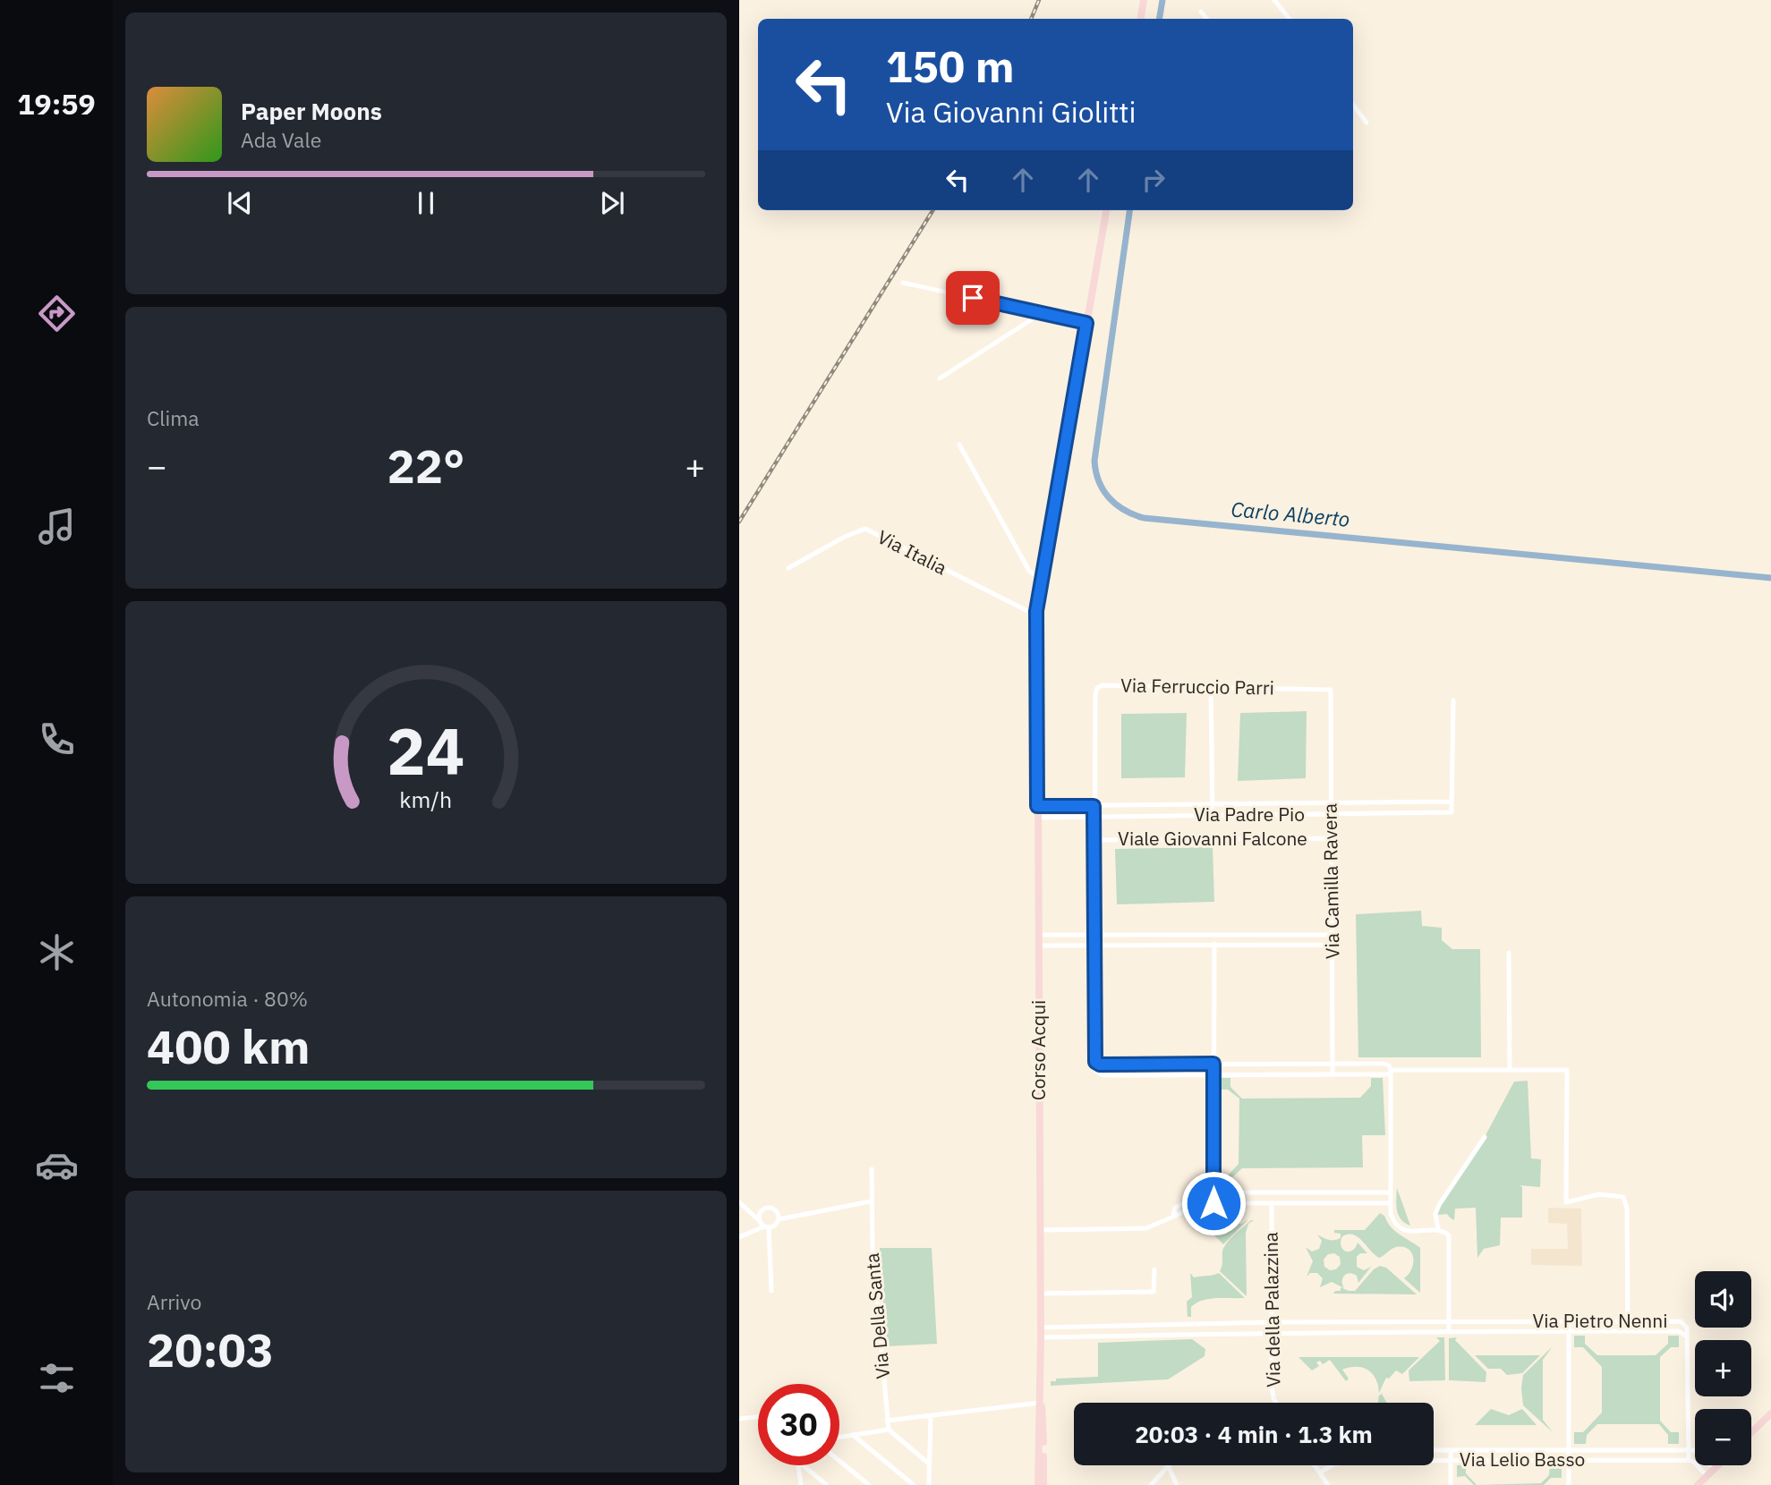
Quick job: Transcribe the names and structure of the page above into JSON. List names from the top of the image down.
{
  "streets": {
    "street": [
      "Via Italia",
      "Via Ferruccio Parri",
      "Via Padre Pio",
      "Viale Giovanni Falcone",
      "Via Camilla Ravera",
      "Corso Acqui",
      "Via della Palazzina",
      "Via Della Santa",
      "Via Pietro Nenni",
      "Via Lelio Basso"
    ]
  },
  "crossings": [
    ["Via Italia", "Corso Acqui"],
    ["Via Ferruccio Parri", "Via Padre Pio"],
    ["Via Ferruccio Parri", "Viale Giovanni Falcone"],
    ["Via Ferruccio Parri", "Via Camilla Ravera"],
    ["Via Padre Pio", "Via Camilla Ravera"],
    ["Via Padre Pio", "Corso Acqui"],
    ["Viale Giovanni Falcone", "Via Camilla Ravera"],
    ["Corso Acqui", "Via Pietro Nenni"],
    ["Via della Palazzina", "Via Pietro Nenni"]
  ],
  "water": ["Carlo Alberto"],
  "page": {
    "tabs": "19:59",
    "turn": ["150 m", "Via Giovanni Giolitti"],
    "song": ["Paper Moons", "Ada Vale"],
    "tile": [
      "Clima",
      ["Autonomia · 80%", "400 km"],
      ["Arrivo", "20:03"]
    ],
    "heat": ["−", "22°", "+"],
    "map_buttons": ["+", "−"],
    "limit": "30",
    "trip": "20:03 · 4 min · 1.3 km",
    "gauge": ["24", "km/h"]
  }
}
